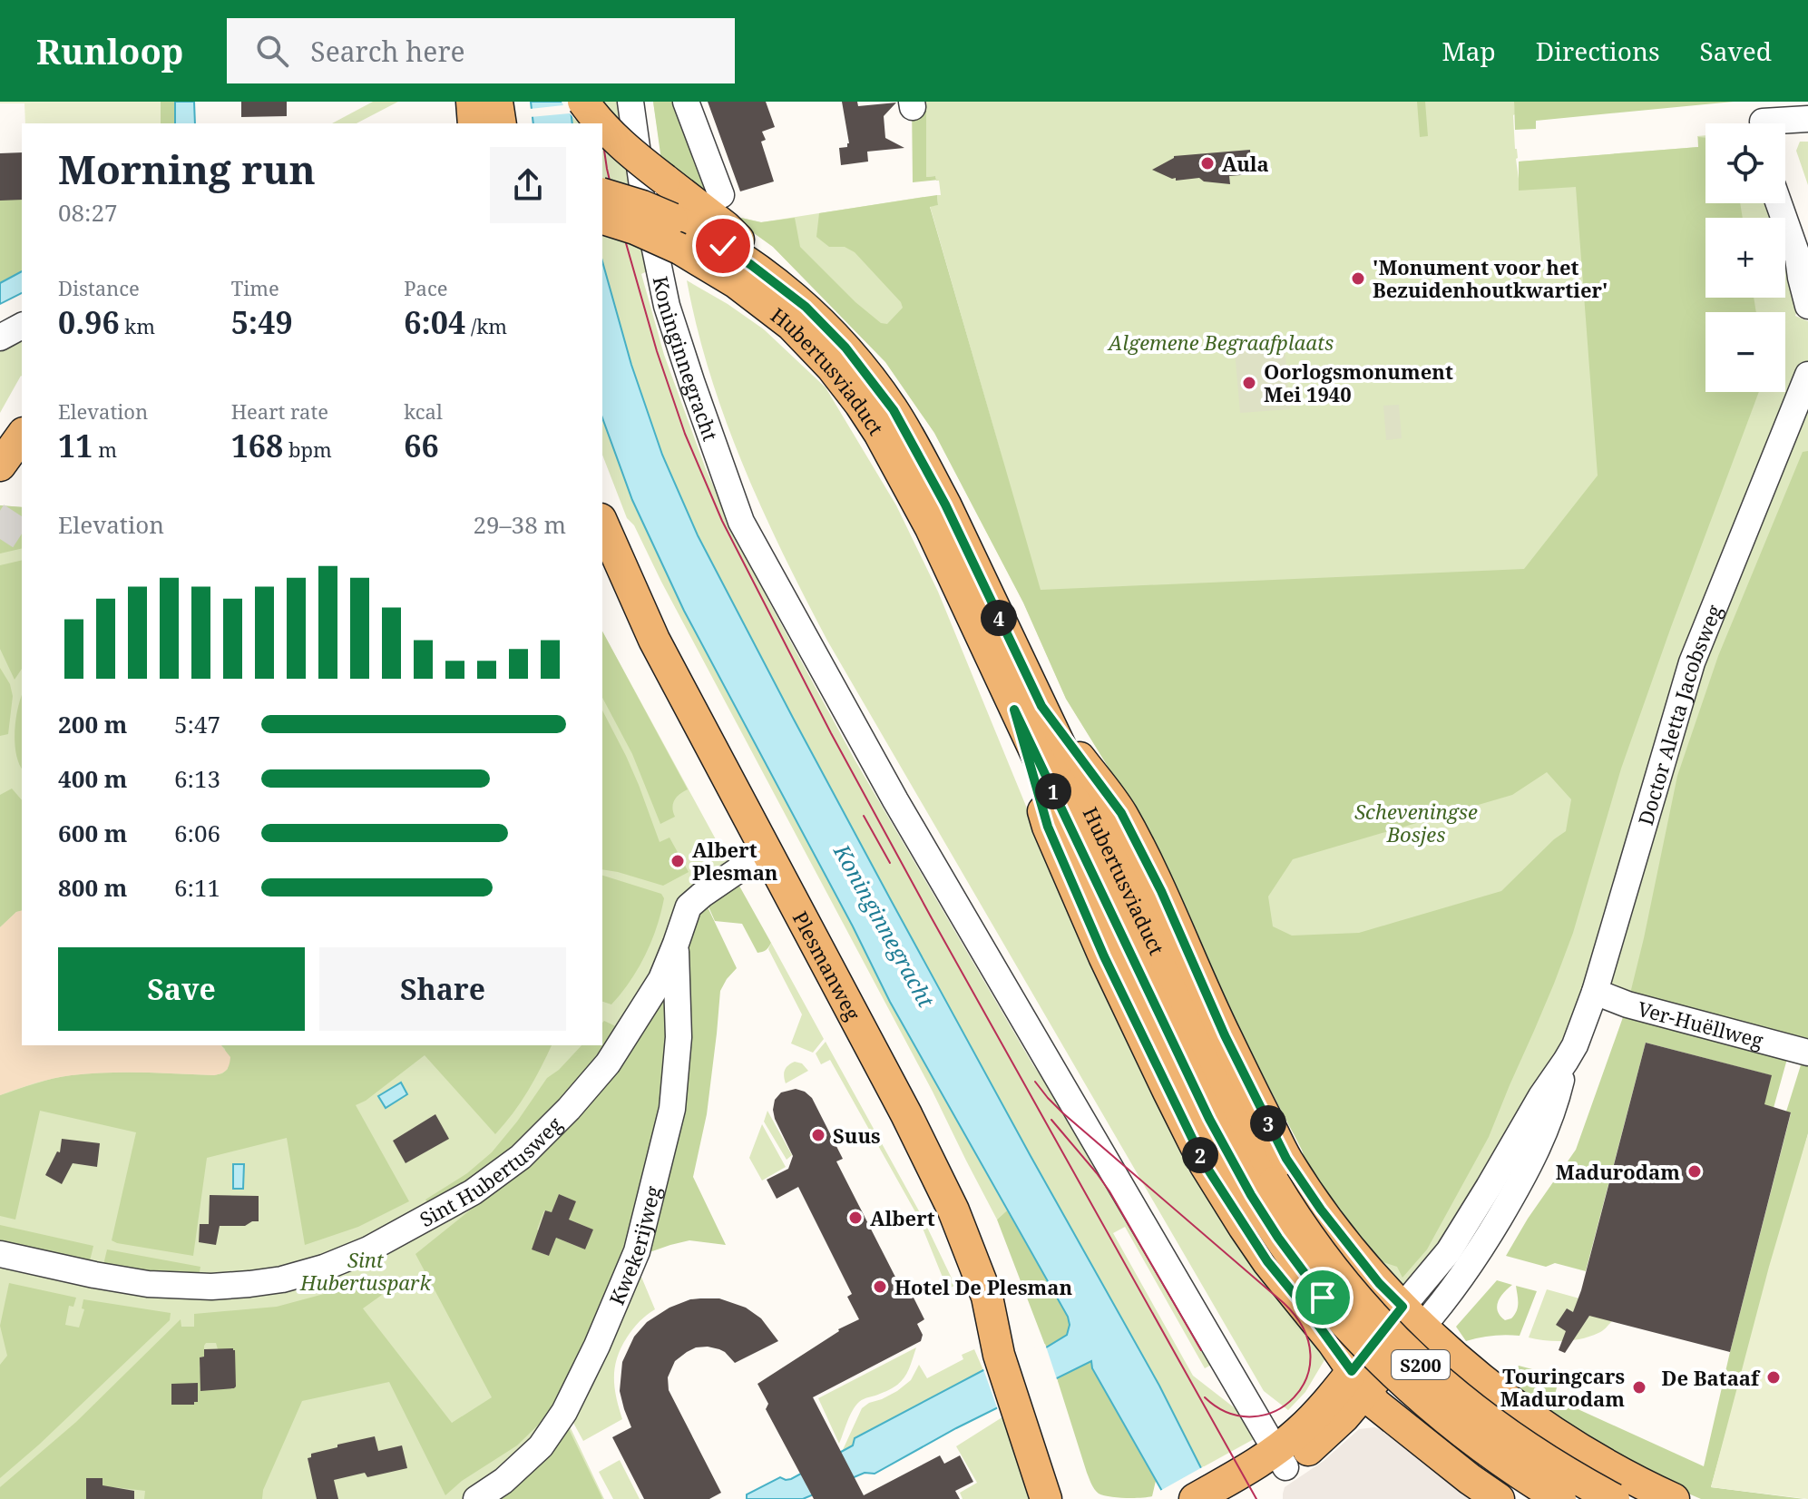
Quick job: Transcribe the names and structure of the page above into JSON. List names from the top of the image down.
{
  "streets": {
    "main road": [
      "Hubertusviaduct",
      "Doctor Aletta Jacobsweg",
      "Plesmanweg",
      "S200"
    ],
    "street": [
      "Koninginnegracht",
      "Ver-Huëllweg",
      "Sint Hubertusweg",
      "Kwekerijweg"
    ]
  },
  "crossings": [
    ["Koninginnegracht", "Doctor Aletta Jacobsweg"],
    ["Doctor Aletta Jacobsweg", "Ver-Huëllweg"],
    ["Plesmanweg", "Sint Hubertusweg"],
    ["Sint Hubertusweg", "Kwekerijweg"]
  ],
  "water": ["Koninginnegracht"],
  "parks": ["Algemene Begraafplaats", "Scheveningse Bosjes", "Sint Hubertuspark"],
  "places": [
    "Aula",
    "'Monument voor het Bezuidenhoutkwartier'",
    "Oorlogsmonument Mei 1940",
    "Albert Plesman",
    "Suus",
    "Madurodam",
    "Albert",
    "Hotel De Plesman",
    "De Bataaf",
    "Touringcars Madurodam"
  ],
  "page": {
    "header": "Runloop",
    "search": "Search here",
    "nav": ["Map", "Directions", "Saved"],
    "map_buttons": ["+", "−"],
    "heading": ["Morning run", "08:27"],
    "stats": [
      ["Distance", "0.96 km"],
      ["Time", "5:49"],
      ["Pace", "6:04 /km"],
      ["Elevation", "11 m"],
      ["Heart rate", "168 bpm"],
      ["kcal", "66"]
    ],
    "chart": ["Elevation", "29–38 m"],
    "pins": [
      "4",
      "1",
      "3",
      "2"
    ],
    "list": [
      {
        "name": "200 m",
        "note": "5:47"
      },
      {
        "name": "400 m",
        "note": "6:13"
      },
      {
        "name": "600 m",
        "note": "6:06"
      },
      {
        "name": "800 m",
        "note": "6:11"
      }
    ],
    "buttons": ["Save", "Share"]
  }
}
